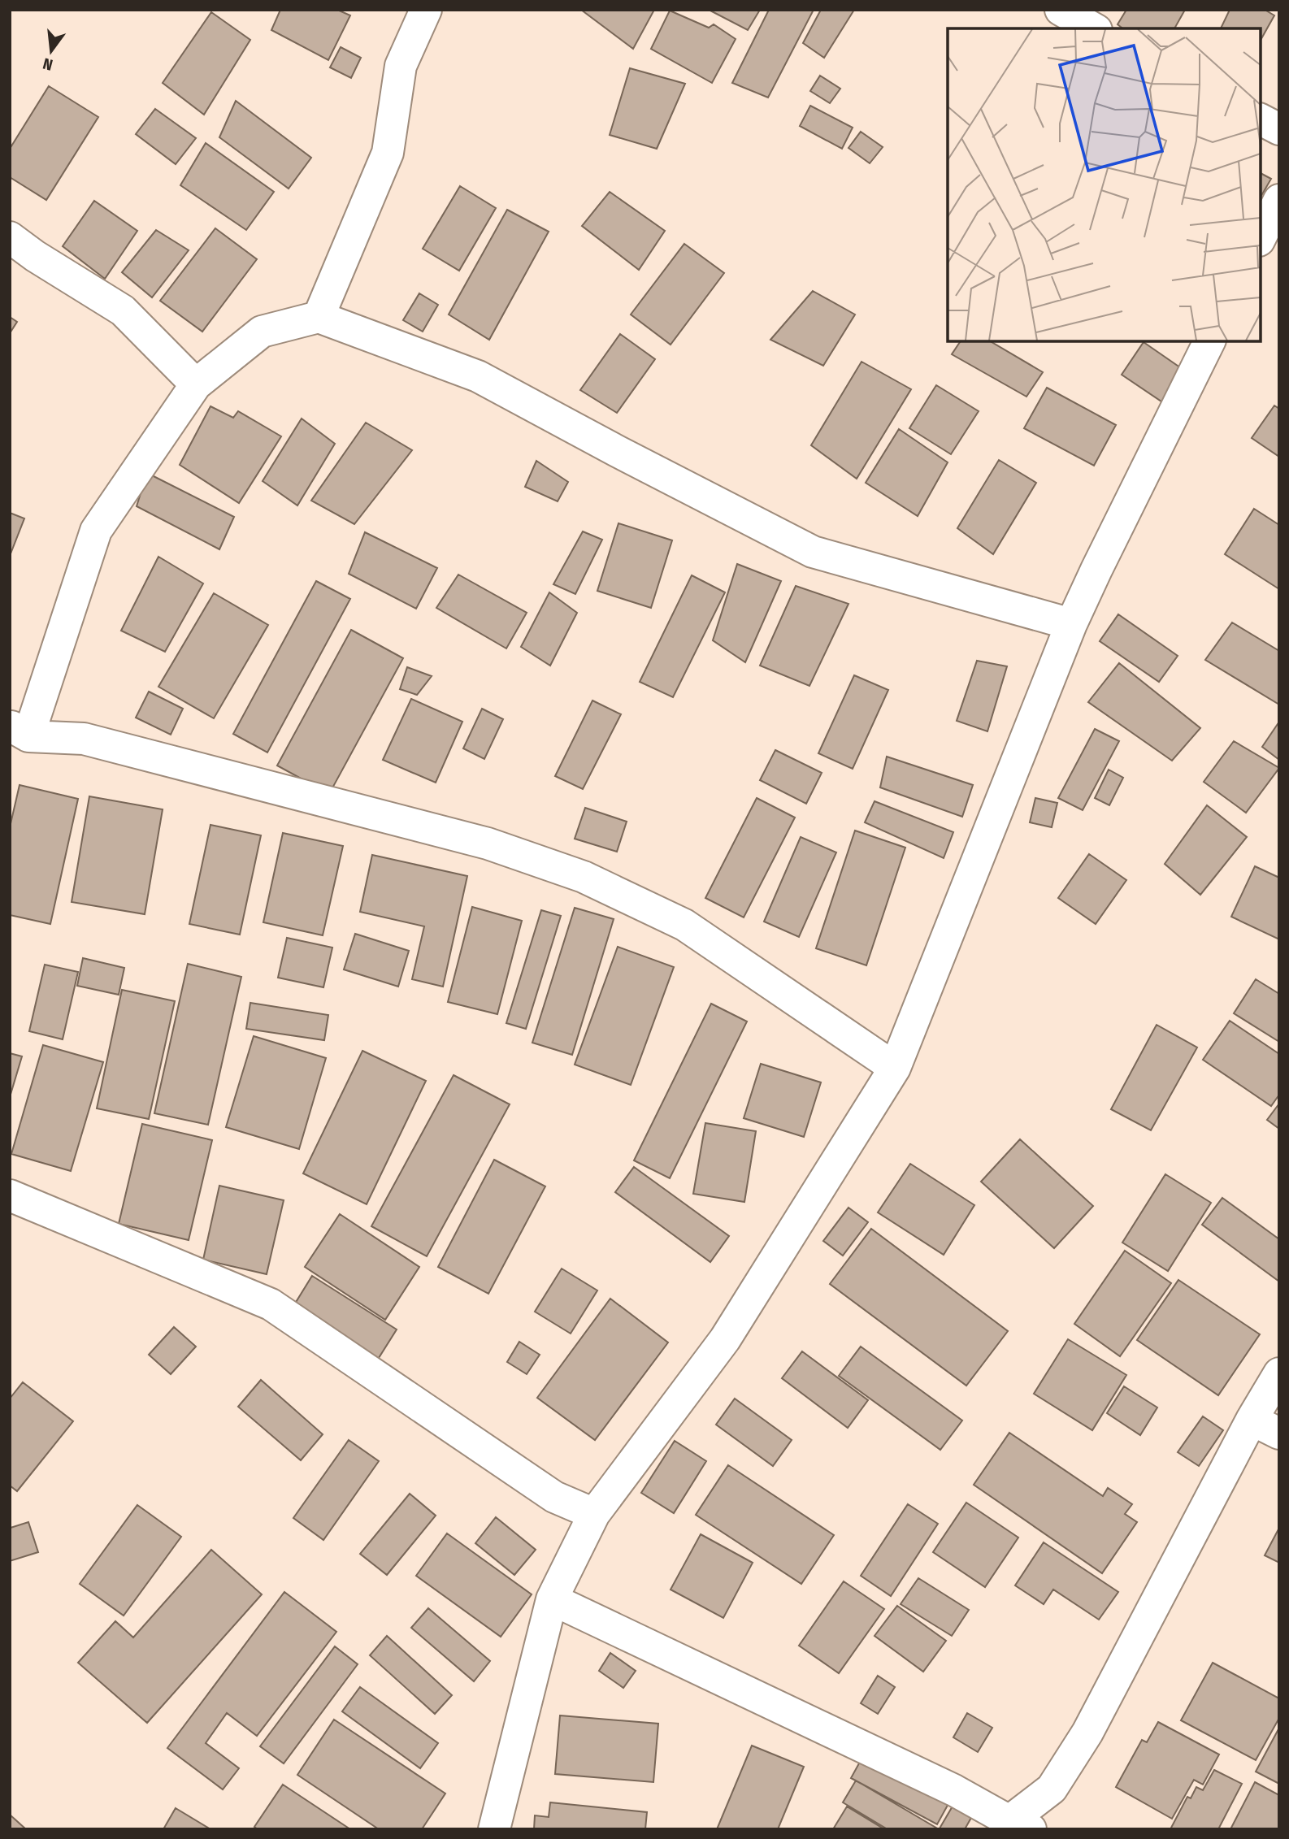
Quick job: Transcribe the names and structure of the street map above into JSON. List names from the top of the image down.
{
  "north": "bottom"
}
